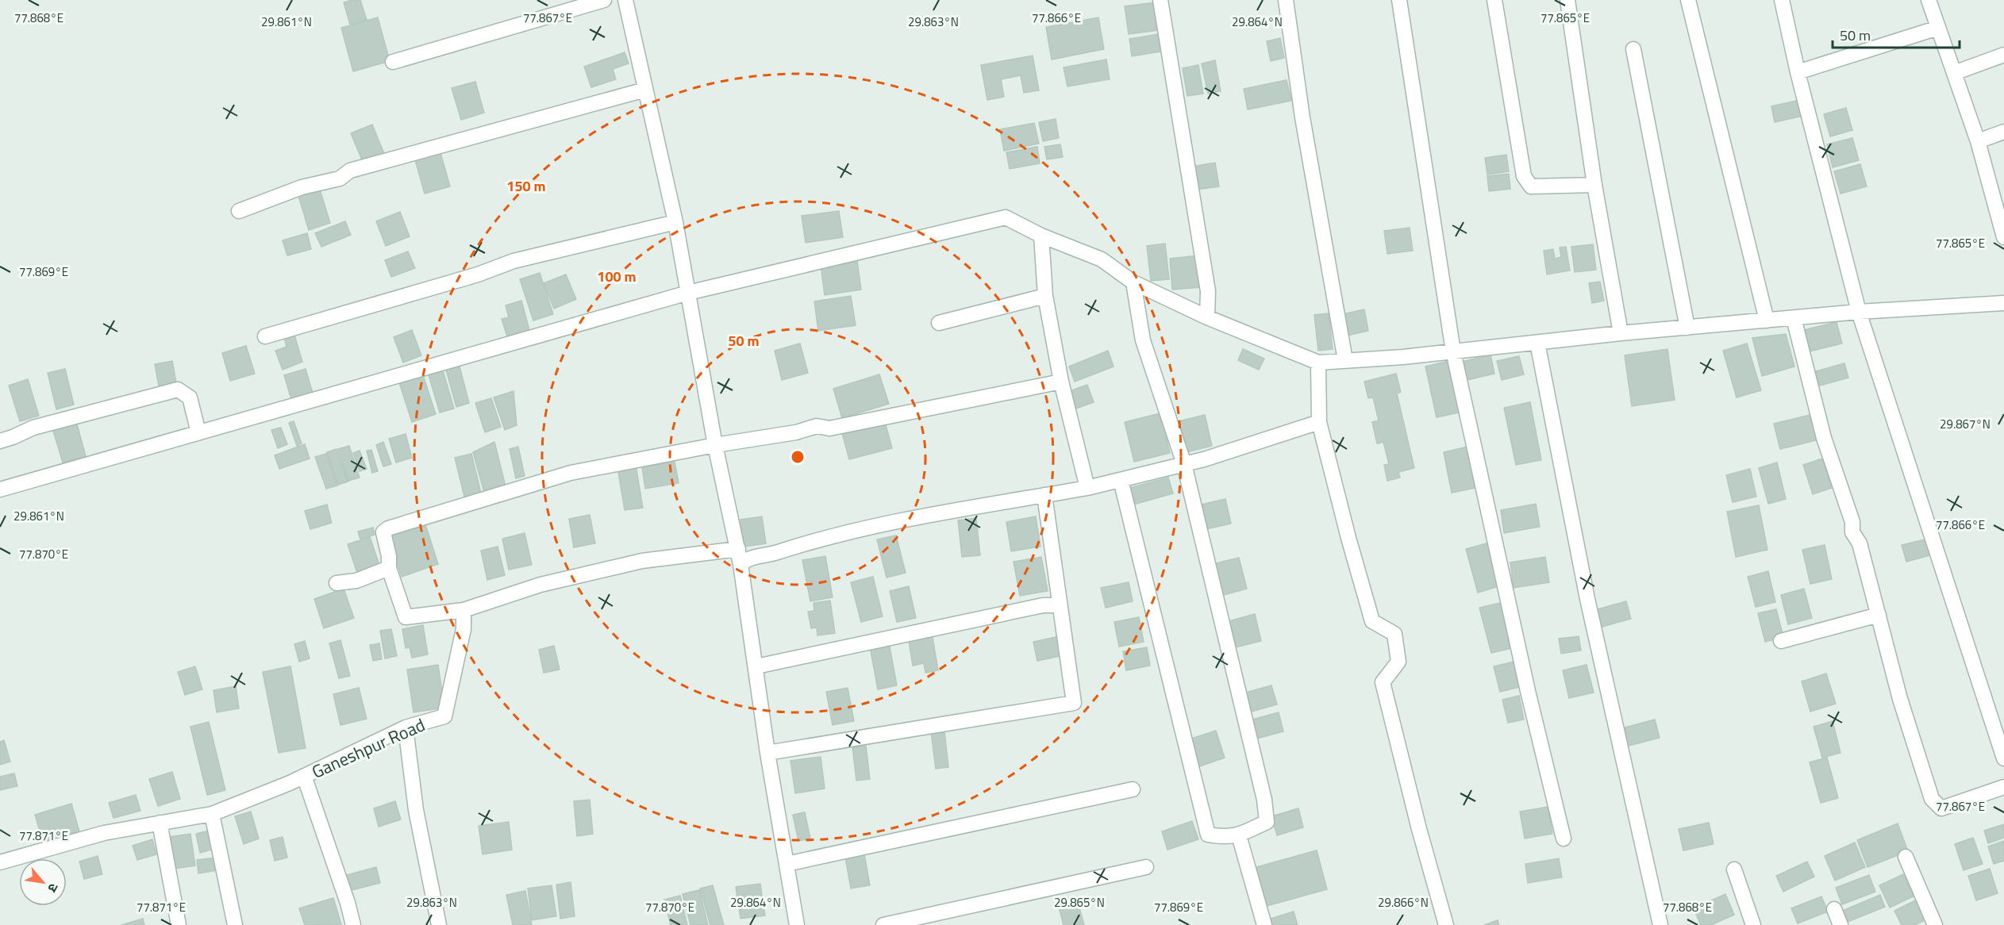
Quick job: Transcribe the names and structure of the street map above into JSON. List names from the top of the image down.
{
  "streets": {
    "street": ["Ganeshpur Road"]
  },
  "scale_bar": "50 m",
  "north": "bottom right",
  "coordinates": [
    "77.868°E",
    "77.865°E",
    "77.867°E",
    "77.866°E",
    "29.861°N",
    "29.863°N",
    "29.864°N",
    "77.869°E",
    "29.867°N",
    "77.870°E",
    "77.871°E",
    "29.865°N",
    "29.866°N"
  ],
  "rings": ["150 m", "100 m", "50 m"]
}
